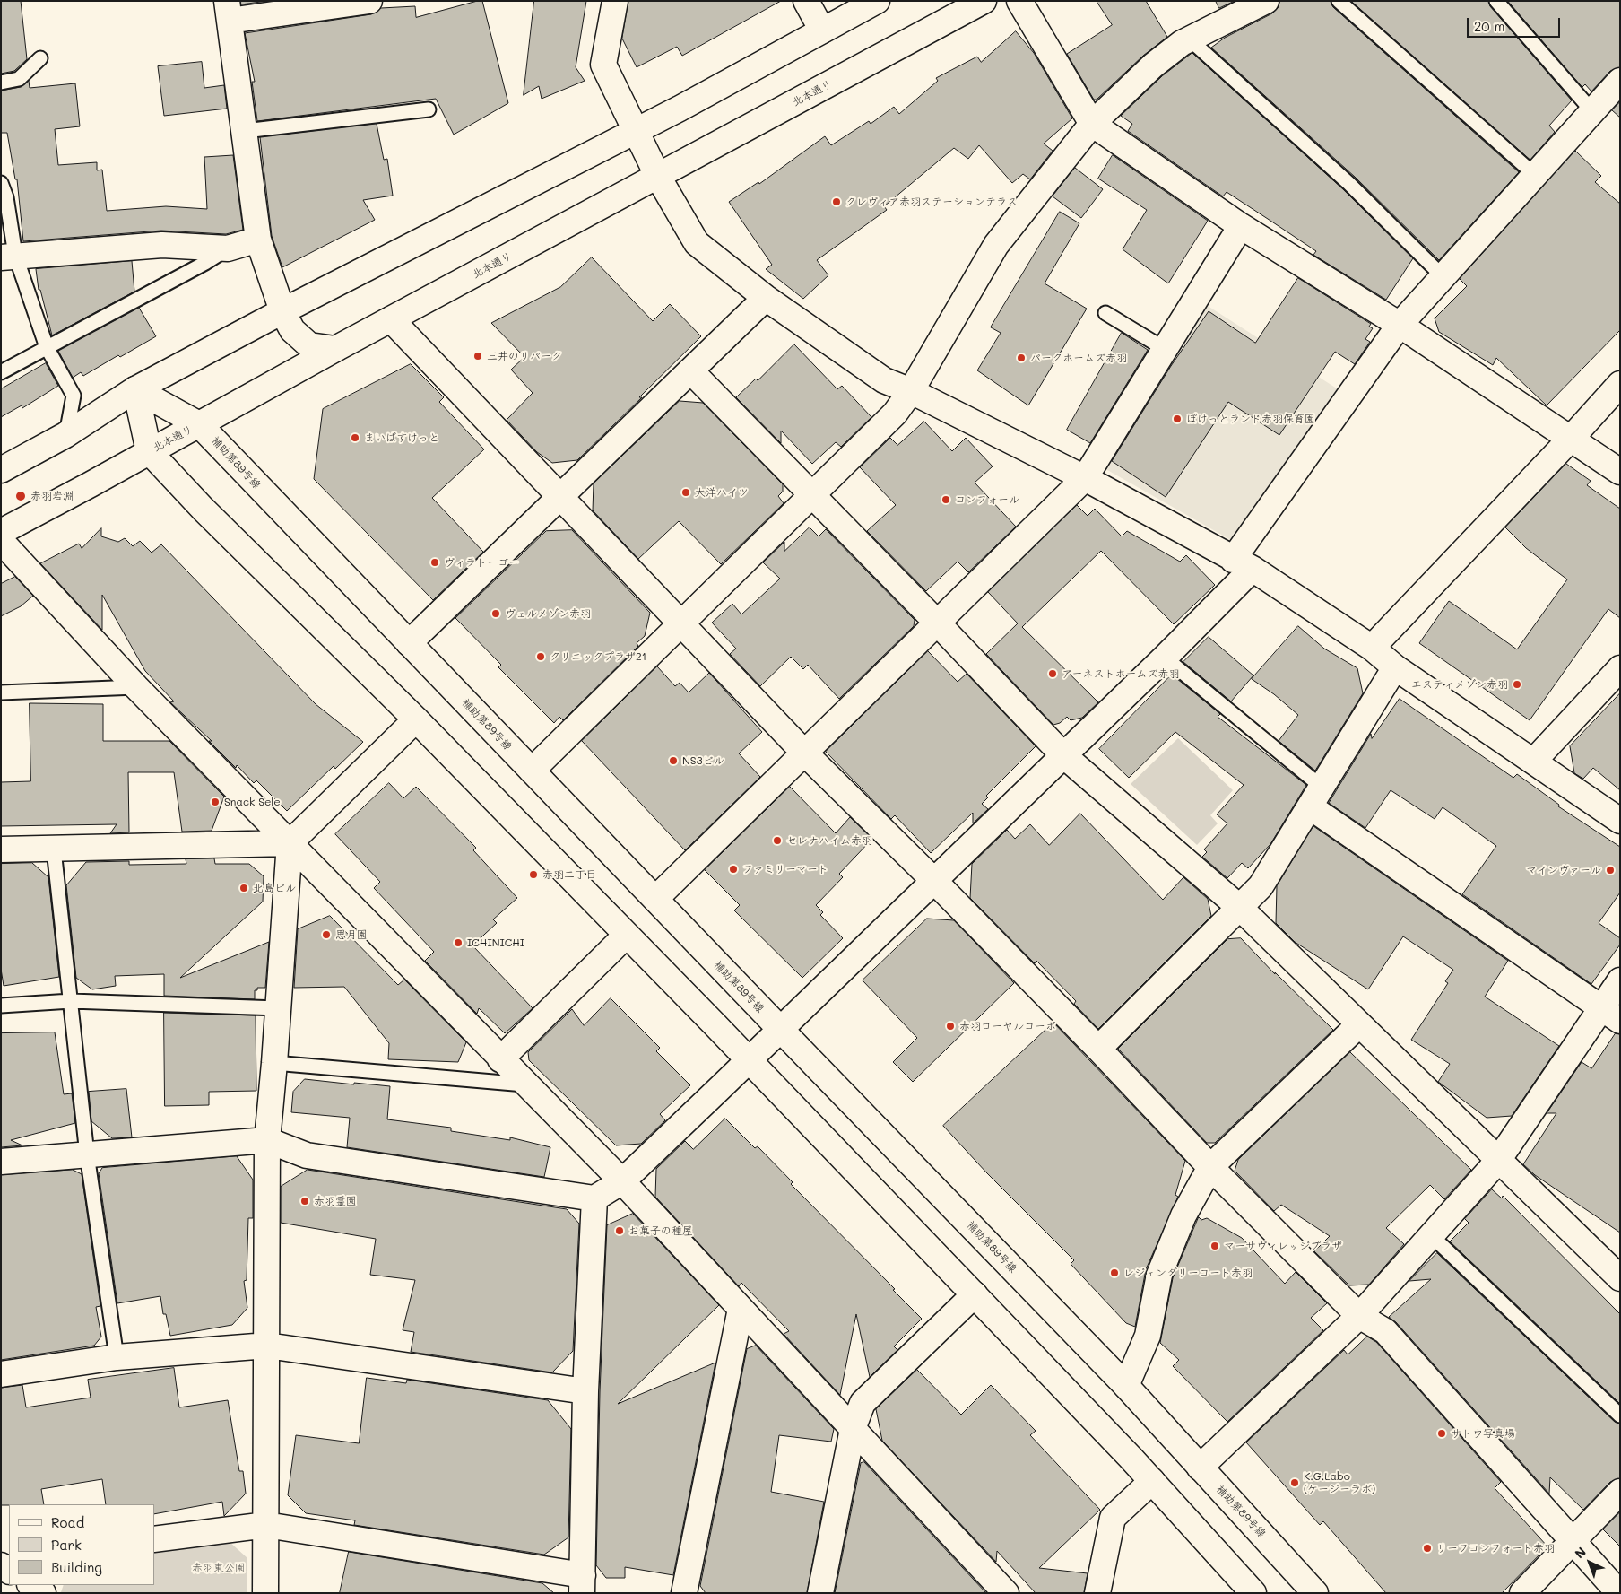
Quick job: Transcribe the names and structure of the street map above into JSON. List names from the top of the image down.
{
  "streets": {
    "main road": ["北本通り", "補助第89号線"]
  },
  "crossings": [
    ["北本通り", "補助第89号線"]
  ],
  "parks": ["赤羽東公園"],
  "places": [
    "クレヴィア赤羽ステーションテラス",
    "三井のリパーク",
    "パークホームズ赤羽",
    "ぽけっとランド赤羽保育園",
    "まいばすけっと",
    "大洋ハイツ",
    "赤羽岩淵",
    "コンフォール",
    "ヴィラトーゴー",
    "ヴェルメゾン赤羽",
    "クリニックプラザ21",
    "アーネストホームズ赤羽",
    "エスティメゾン赤羽",
    "NS3ビル",
    "Snack Sele",
    "セレナハイム赤羽",
    "ファミリーマート",
    "マインヴァール",
    "赤羽二丁目",
    "北島ビル",
    "思月園",
    "ICHINICHI",
    "赤羽ローヤルコーポ",
    "赤羽霊園",
    "お菓子の種屋",
    "マーサヴィレッジプラザ",
    "レジェンダリーコート赤羽",
    "サトウ写真場",
    "K.G.Labo (ケージーラボ)",
    "リーフコンフォート赤羽"
  ],
  "legend": ["Road", "Park", "Building"],
  "scale_bar": "20 m",
  "north": "top left"
}
